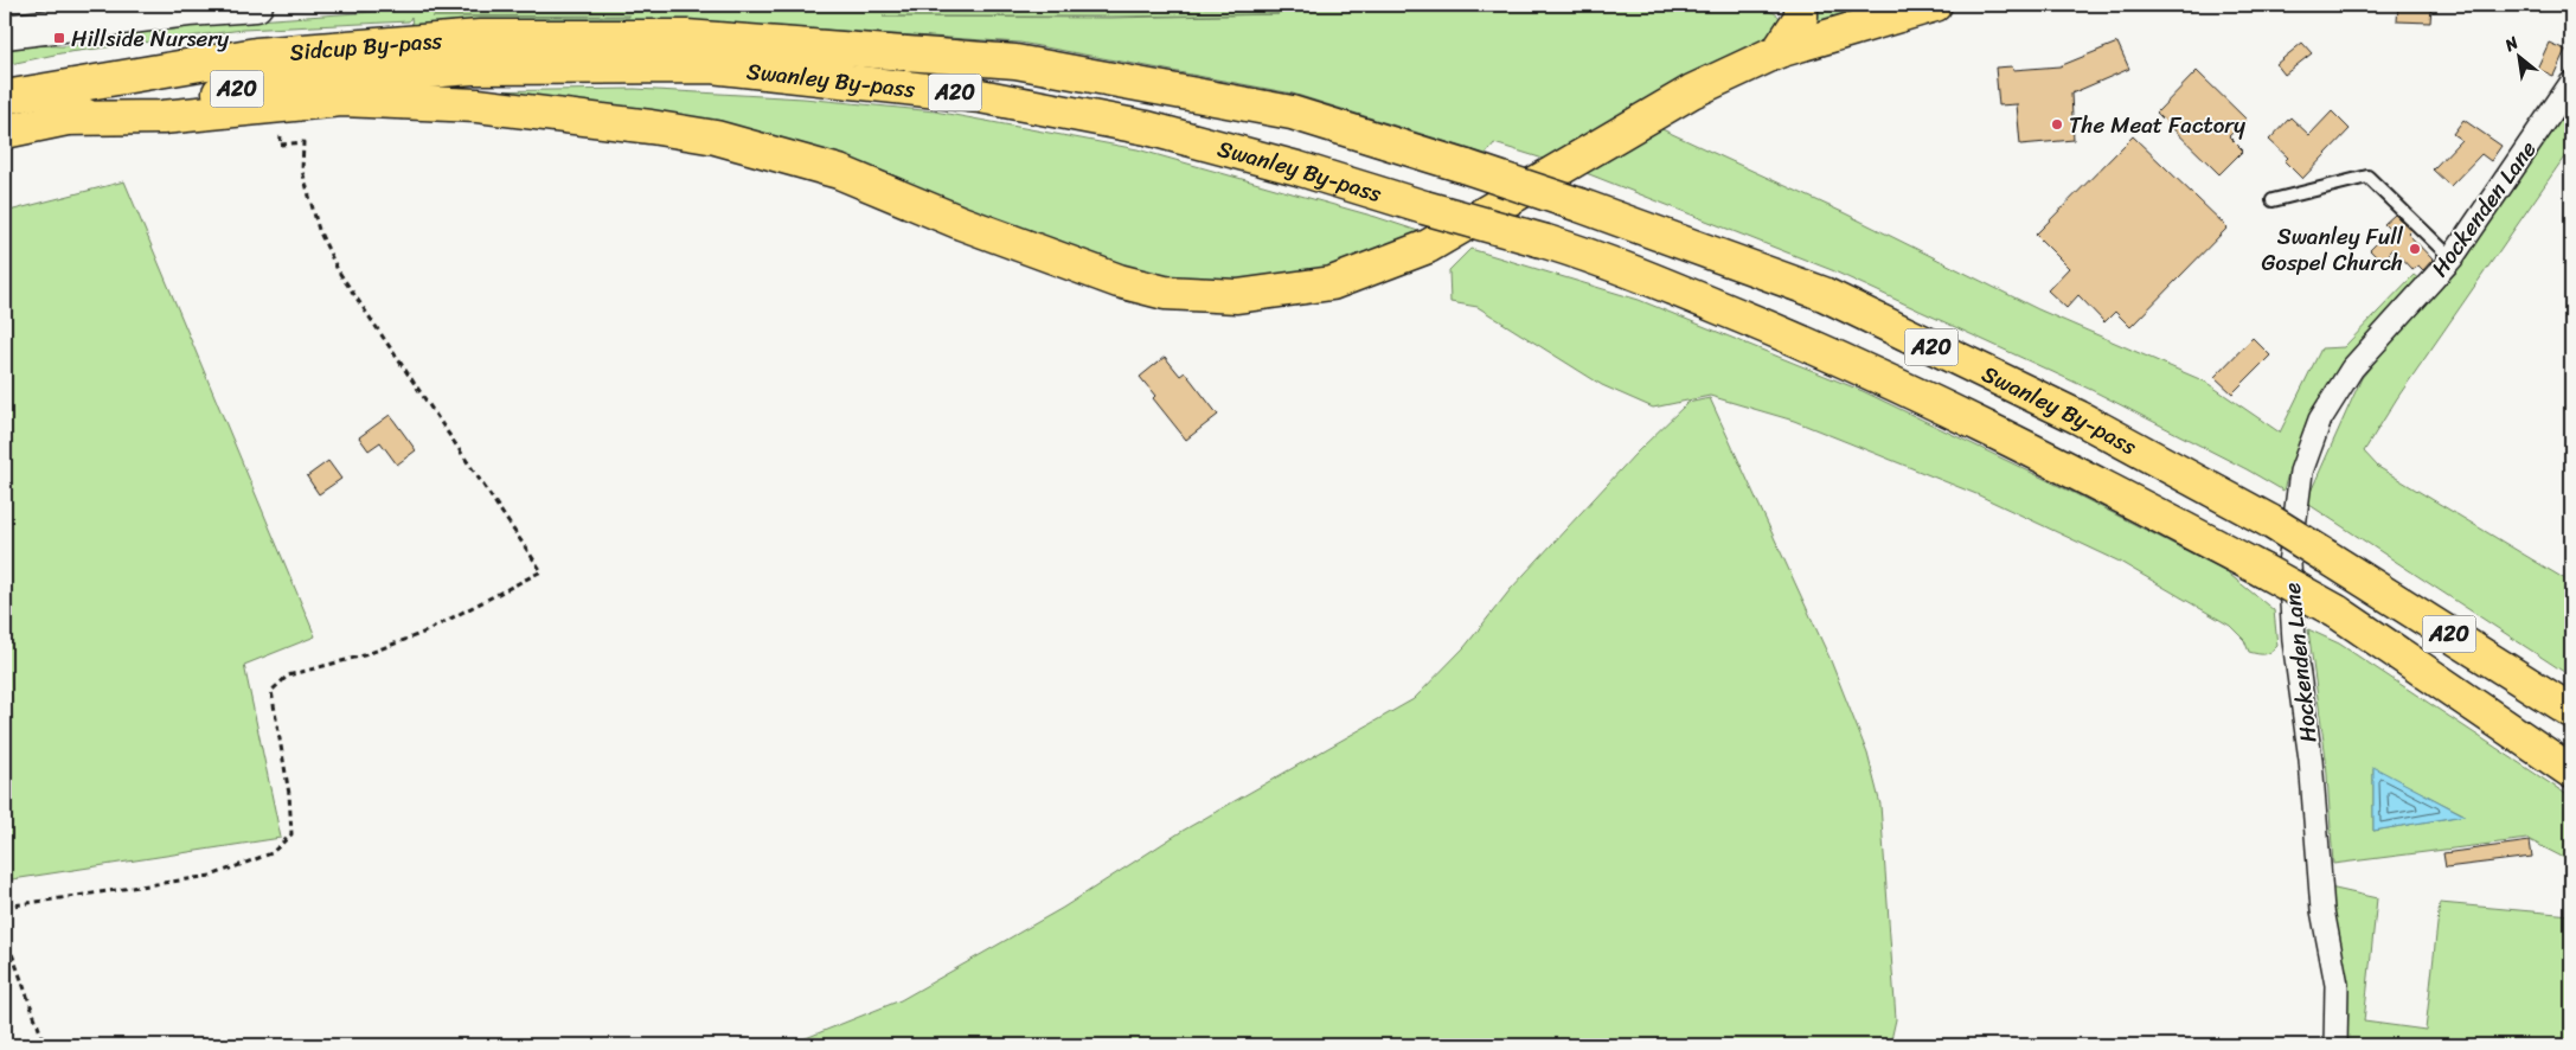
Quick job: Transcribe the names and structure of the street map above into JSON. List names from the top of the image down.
{
  "streets": {
    "highway": ["Sidcup By-pass", "Swanley By-pass", "A20"],
    "street": ["Hockenden Lane"]
  },
  "crossings": [
    ["Sidcup By-pass", "Swanley By-pass"],
    ["Sidcup By-pass", "A20"]
  ],
  "places": {
    "transit": ["Hillside Nursery"],
    "other": ["The Meat Factory", "Swanley Full Gospel Church"]
  },
  "north": "top left"
}
